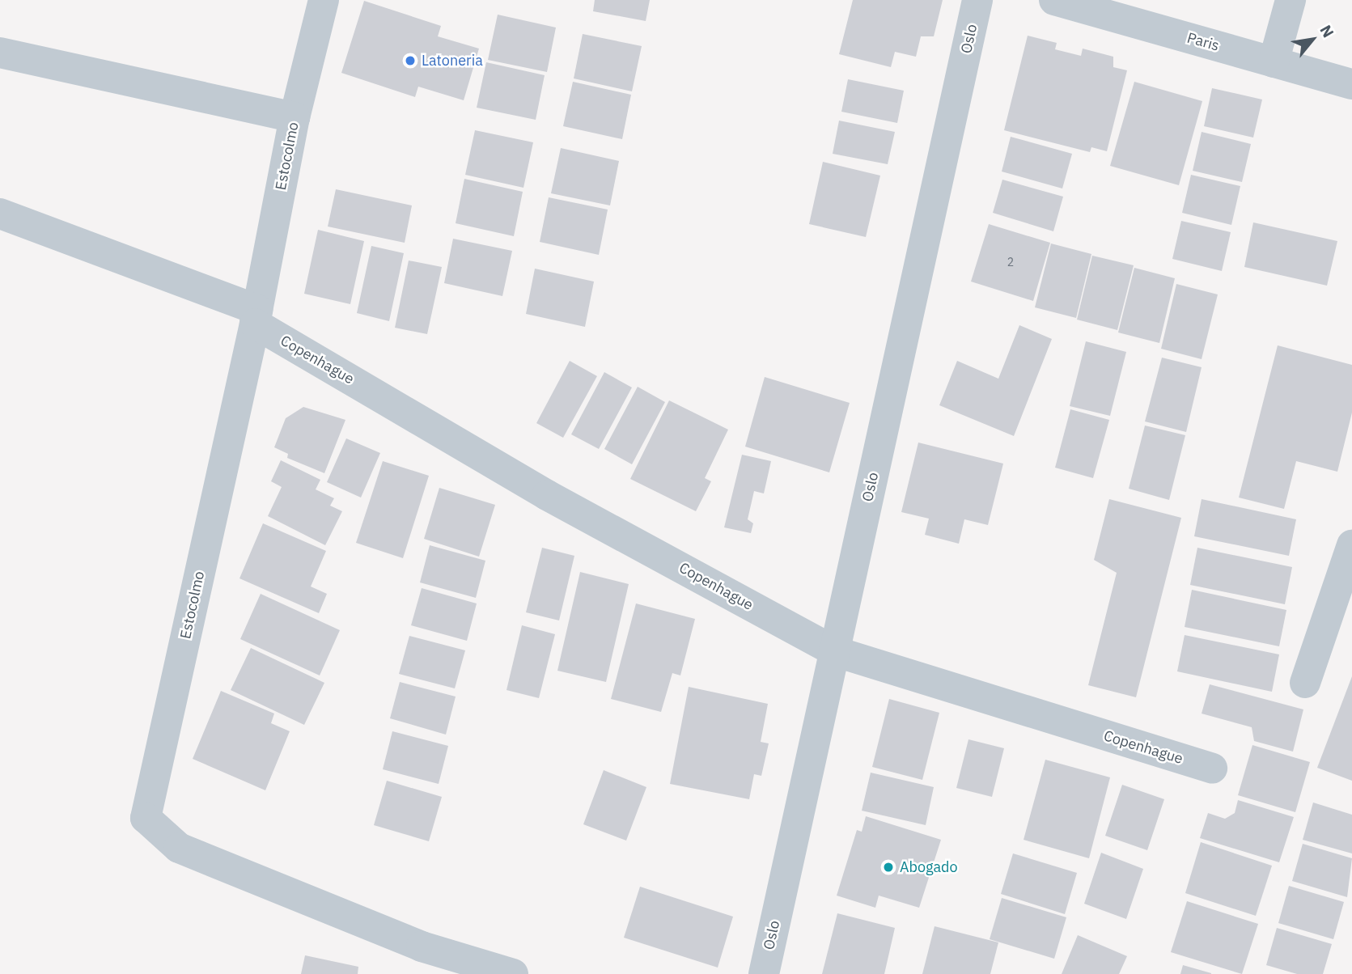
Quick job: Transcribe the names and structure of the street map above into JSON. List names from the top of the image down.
{
  "streets": {
    "street": [
      "Oslo",
      "Paris",
      "Estocolmo",
      "Copenhague"
    ]
  },
  "crossings": [
    ["Oslo", "Copenhague"],
    ["Estocolmo", "Copenhague"]
  ],
  "places": ["Latoneria", "Abogado"],
  "house_numbers": ["2"],
  "north": "top right"
}
